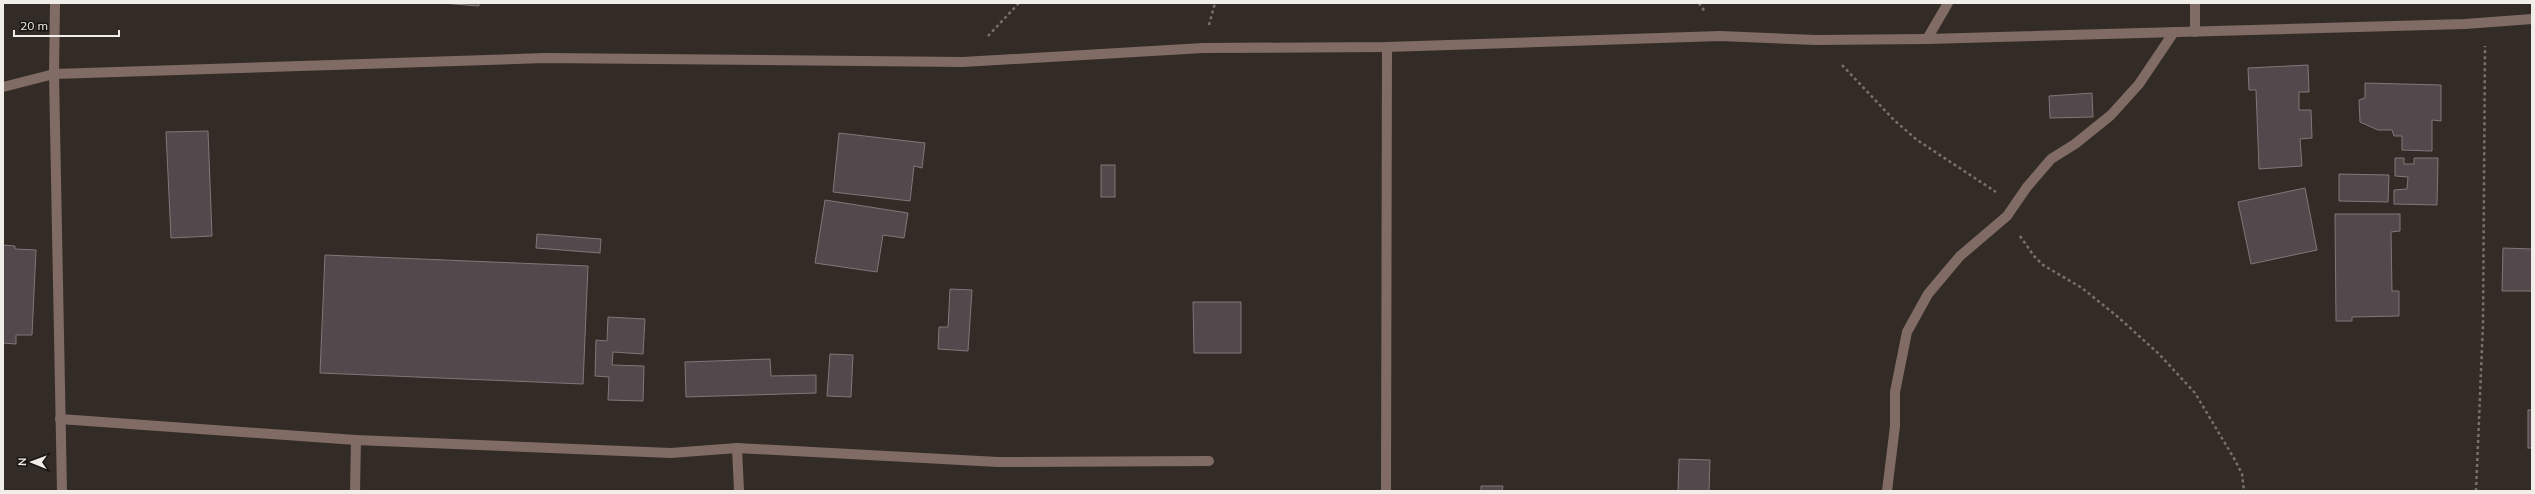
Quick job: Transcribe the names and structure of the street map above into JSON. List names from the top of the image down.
{
  "scale_bar": "20 m",
  "north": "left"
}
